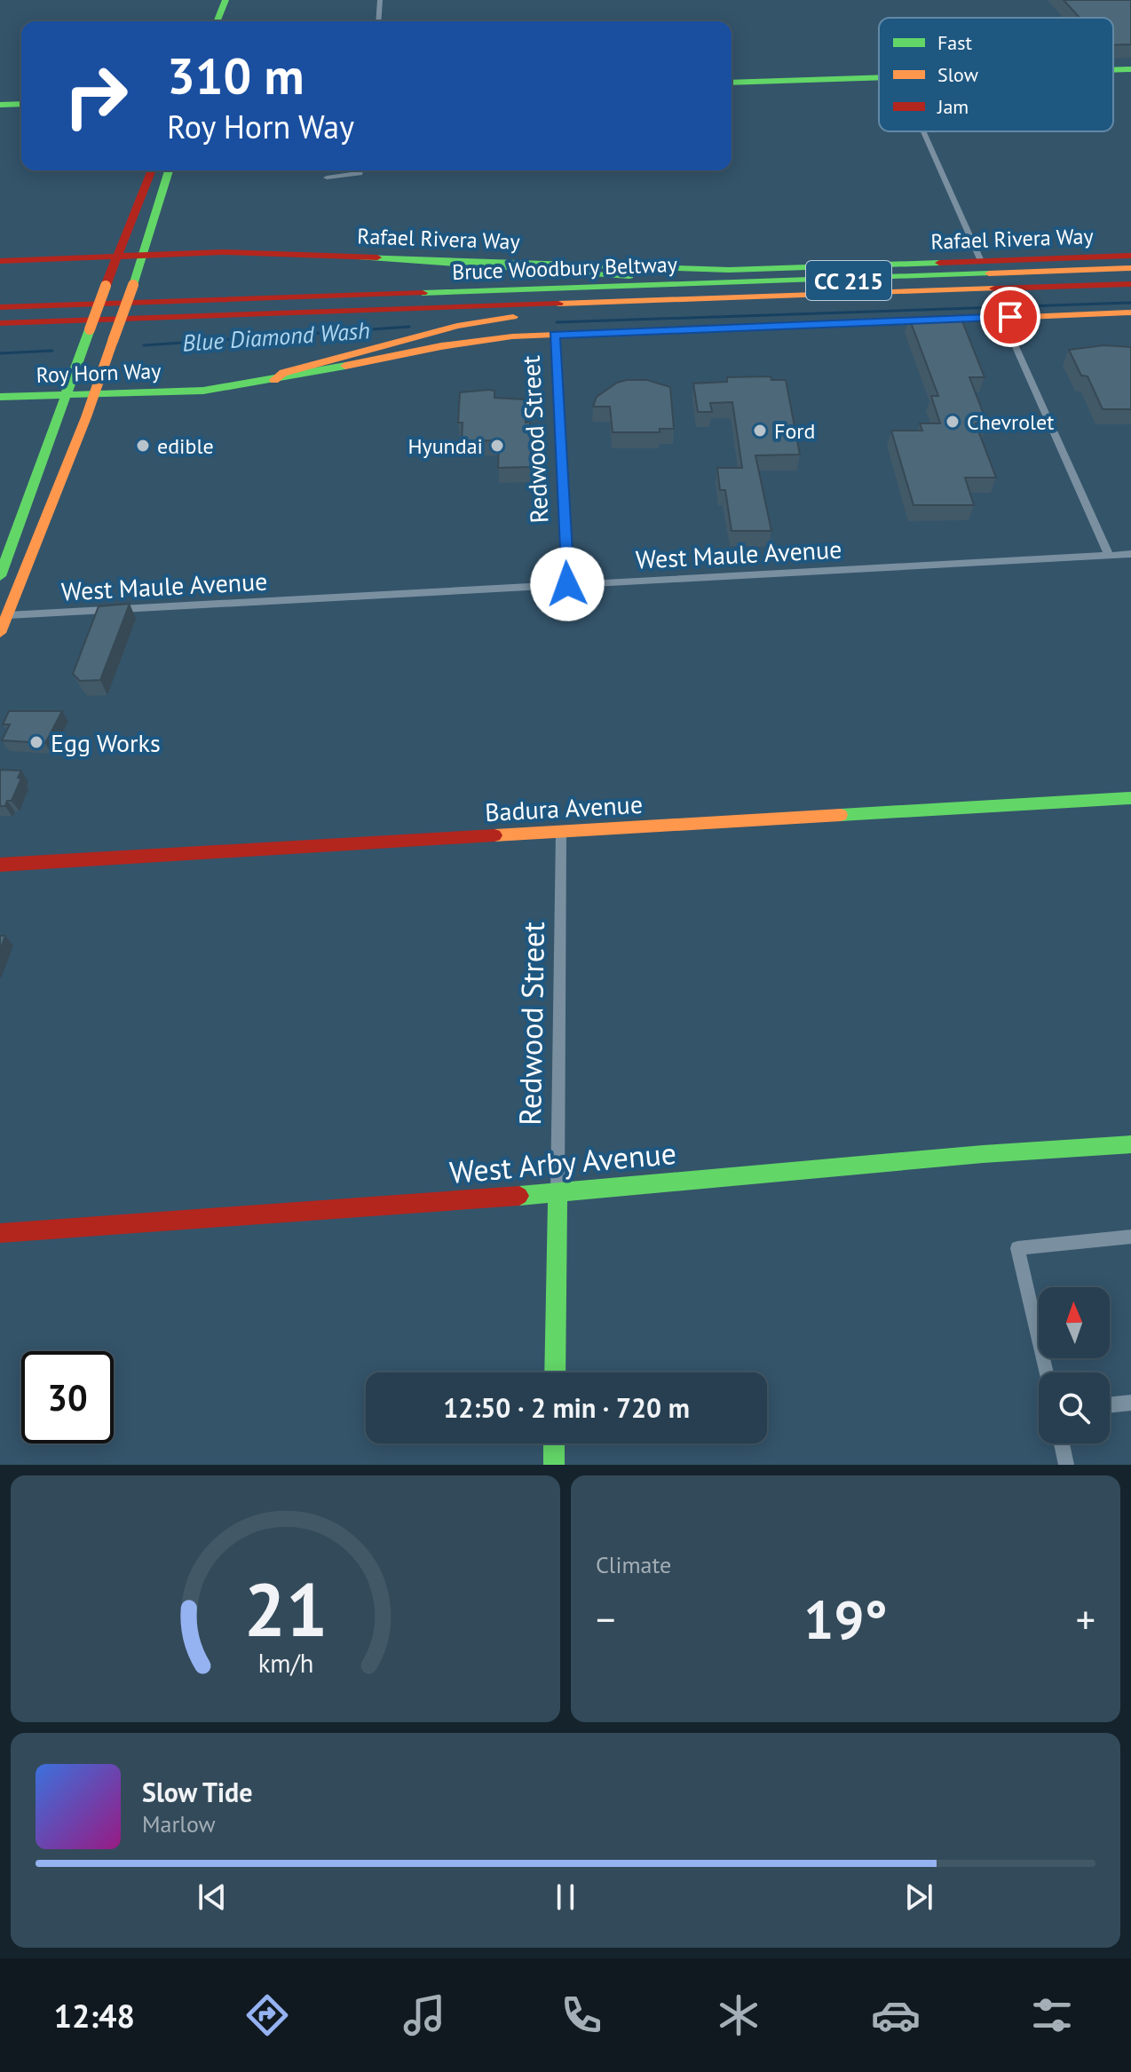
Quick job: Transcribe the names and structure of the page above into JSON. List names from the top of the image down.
{
  "streets": {
    "main road": [
      "Rafael Rivera Way",
      "Bruce Woodbury Beltway",
      "CC 215",
      "Roy Horn Way",
      "Redwood Street",
      "Badura Avenue",
      "West Arby Avenue"
    ],
    "street": ["West Maule Avenue"]
  },
  "crossings": [
    ["Roy Horn Way", "Redwood Street"],
    ["Redwood Street", "West Maule Avenue"],
    ["Redwood Street", "Badura Avenue"],
    ["Redwood Street", "West Arby Avenue"]
  ],
  "water": ["Blue Diamond Wash"],
  "places": [
    "Chevrolet",
    "Ford",
    "edible",
    "Hyundai",
    "Egg Works"
  ],
  "legend": ["Fast", "Slow", "Jam"],
  "north": "top",
  "page": {
    "turn": ["310 m", "Roy Horn Way"],
    "limit": "30",
    "trip": "12:50 · 2 min · 720 m",
    "tile": "Climate",
    "heat": ["−", "19°", "+"],
    "song": ["Slow Tide", "Marlow"],
    "tabs": "12:48",
    "gauge": ["21", "km/h"]
  }
}
